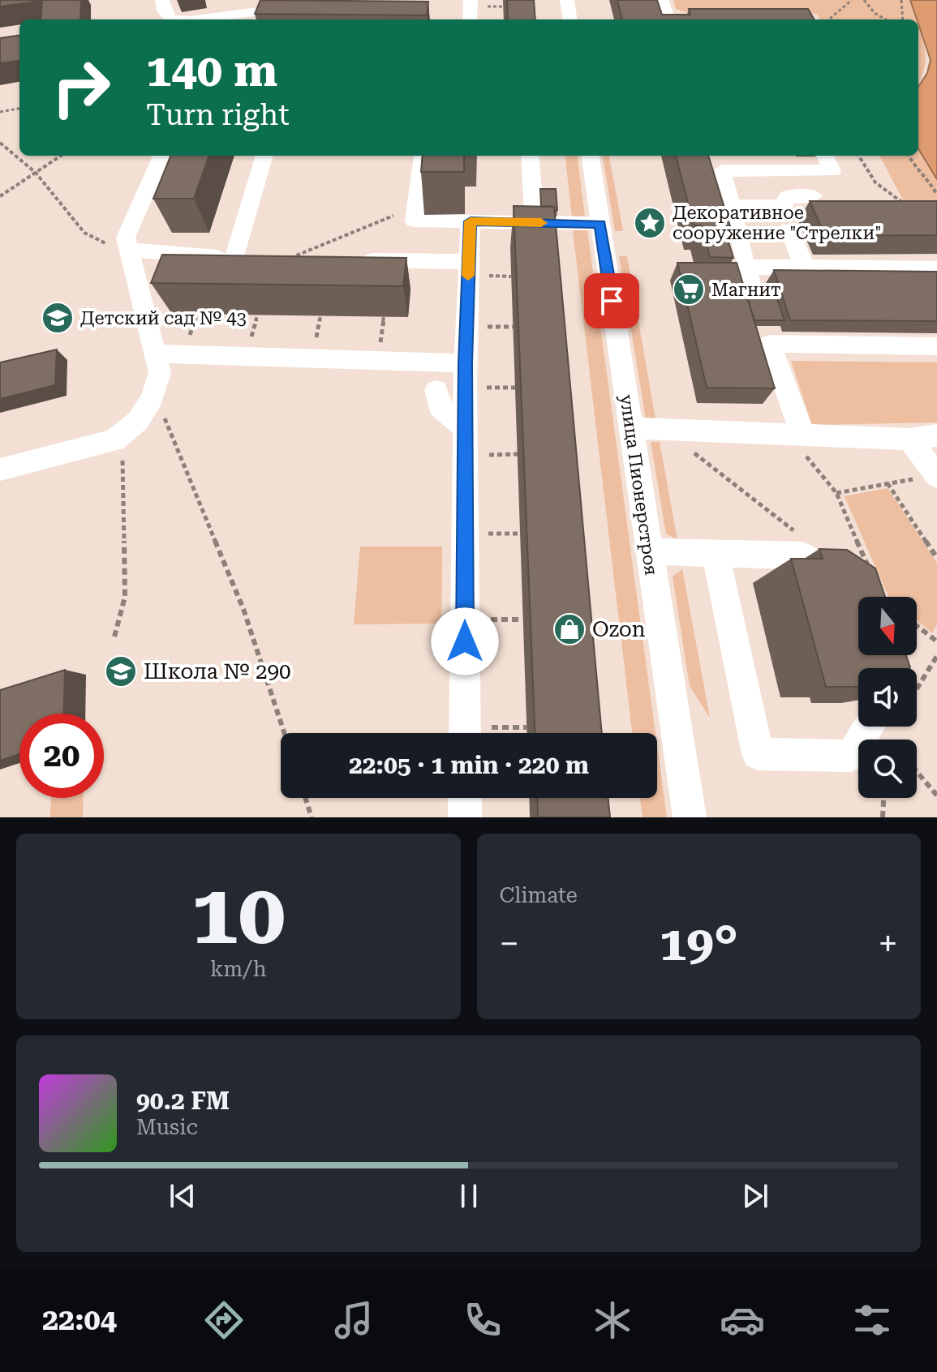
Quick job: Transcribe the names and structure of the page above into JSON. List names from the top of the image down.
{
  "streets": {
    "street": ["улица Пионерстроя"]
  },
  "places": {
    "place": ["Декоративное сооружение \"Стрелки\""],
    "supermarket": ["Магнит"],
    "school or university": ["Детский сад № 43", "Школа № 290"],
    "shop": ["Ozon"]
  },
  "north": "bottom",
  "page": {
    "turn": ["140 m", "Turn right"],
    "limit": "20",
    "trip": "22:05 · 1 min · 220 m",
    "tile": [
      ["10", "km/h"],
      "Climate"
    ],
    "heat": ["−", "19°", "+"],
    "song": ["90.2 FM", "Music"],
    "tabs": "22:04"
  }
}
